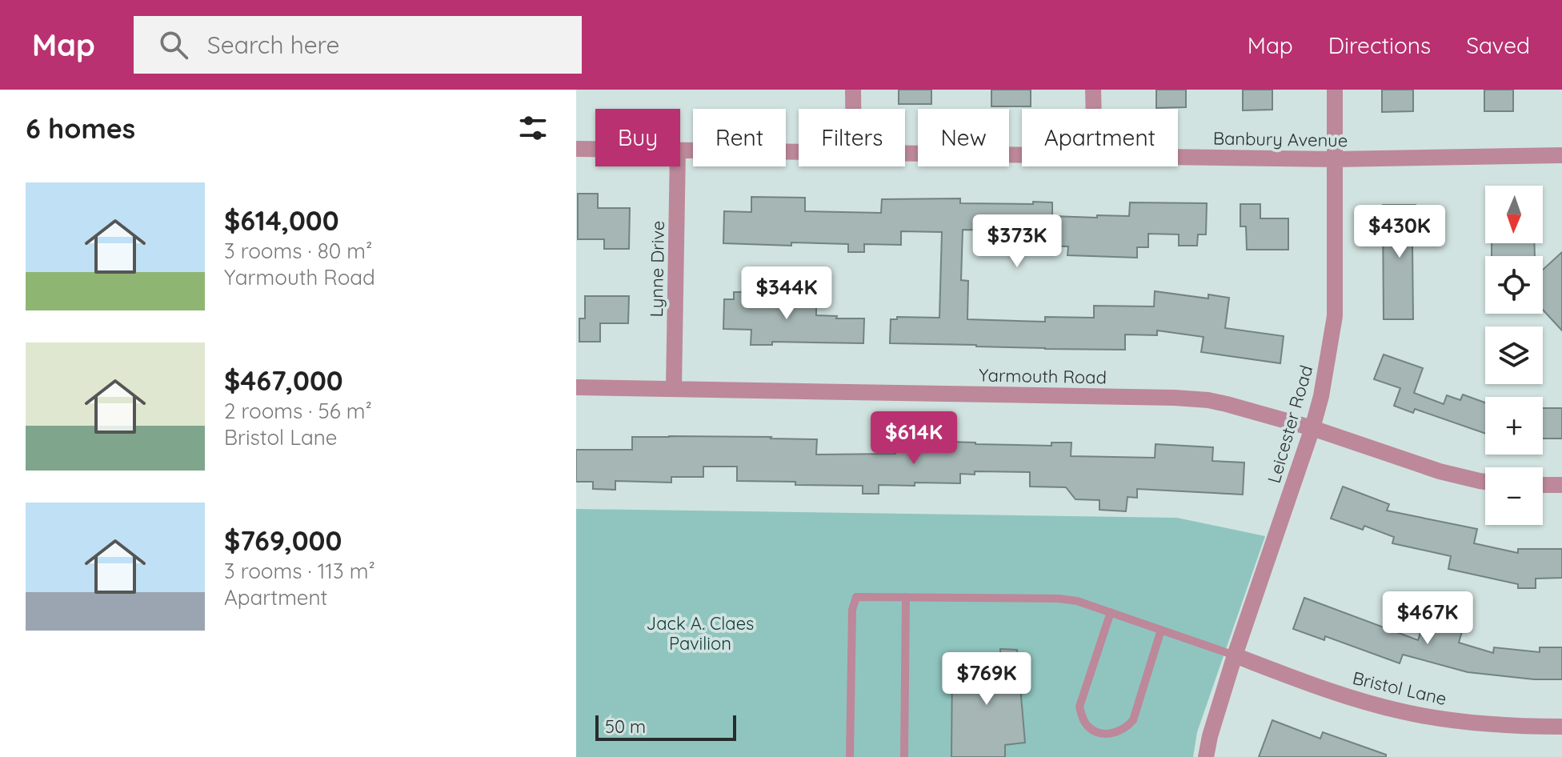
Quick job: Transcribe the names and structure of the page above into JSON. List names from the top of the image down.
{
  "streets": {
    "street": [
      "Banbury Avenue",
      "Lynne Drive",
      "Yarmouth Road",
      "Leicester Road",
      "Bristol Lane"
    ]
  },
  "crossings": [
    ["Banbury Avenue", "Leicester Road"],
    ["Lynne Drive", "Yarmouth Road"],
    ["Yarmouth Road", "Leicester Road"],
    ["Leicester Road", "Bristol Lane"]
  ],
  "parks": ["Jack A. Claes Pavilion"],
  "scale_bar": "50 m",
  "north": "bottom",
  "page": {
    "header": "Map",
    "search": "Search here",
    "nav": ["Map", "Directions", "Saved"],
    "heading": "6 homes",
    "chip": [
      "Buy",
      "Rent",
      "Filters",
      "New",
      "Apartment"
    ],
    "list": [
      {
        "name": "$614,000",
        "note": "3 rooms · 80 m² · Yarmouth Road"
      },
      {
        "name": "$467,000",
        "note": "2 rooms · 56 m² · Bristol Lane"
      },
      {
        "name": "$769,000",
        "note": "3 rooms · 113 m² · Apartment"
      }
    ],
    "map_buttons": ["+", "−"],
    "price": [
      "$430K",
      "$373K",
      "$344K",
      "$614K",
      "$467K",
      "$769K"
    ],
    "scale": "50 m"
  }
}
